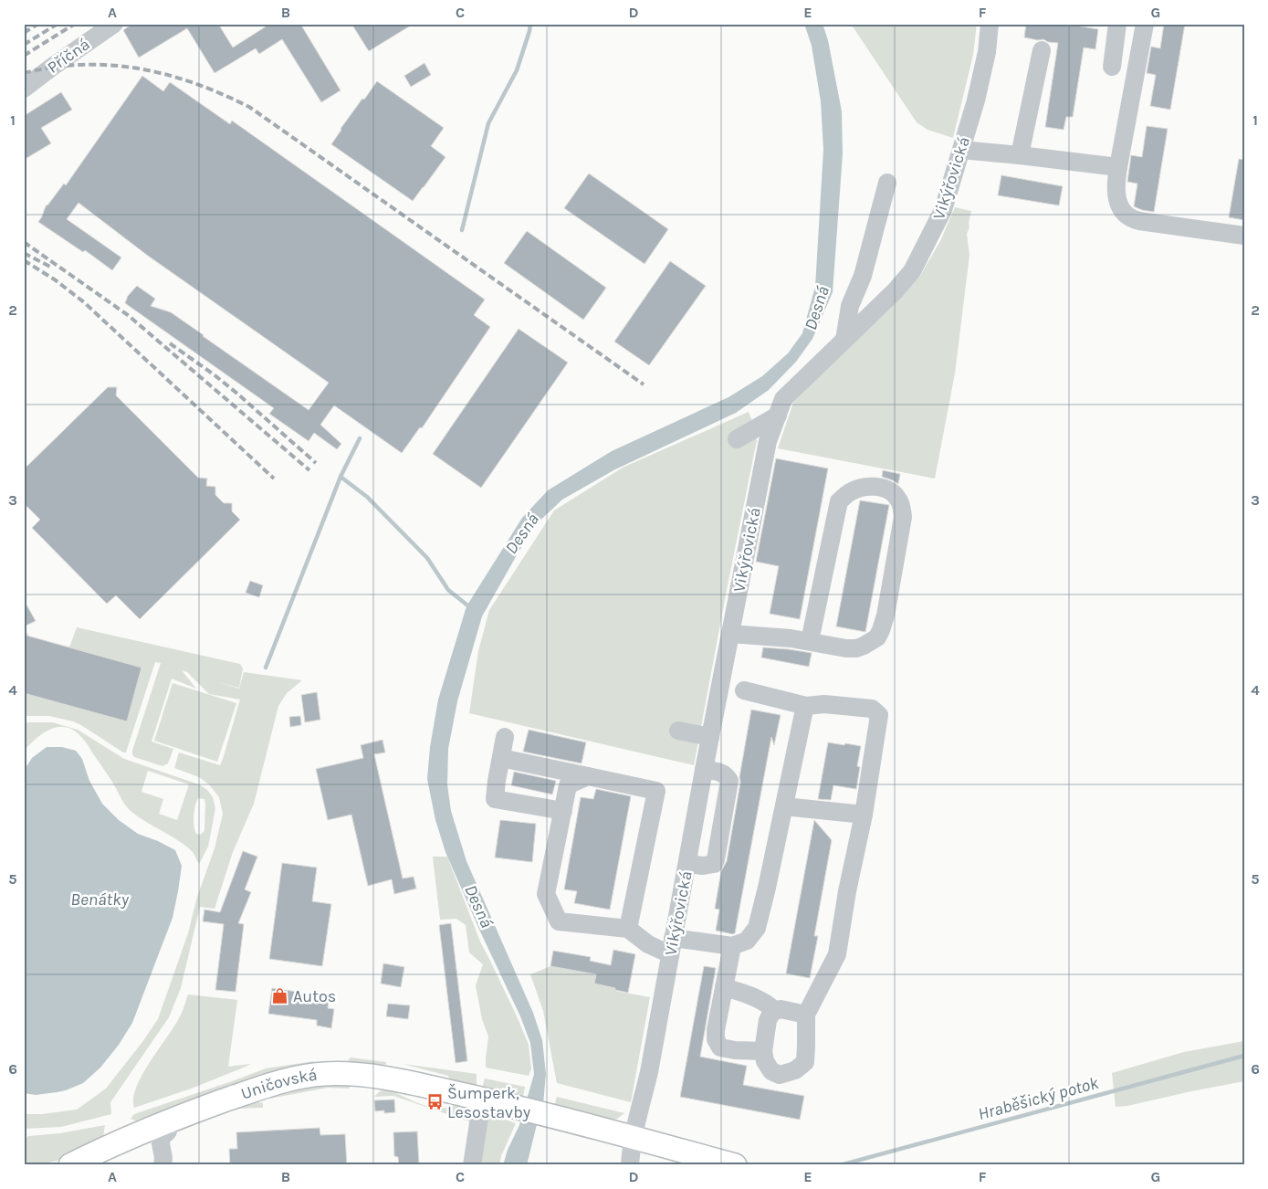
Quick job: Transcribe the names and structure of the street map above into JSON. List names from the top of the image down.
{
  "streets": {
    "main road": ["Uničovská"],
    "street": ["Příčná", "Vikýřovická"]
  },
  "crossings": [
    ["Vikýřovická", "Uničovská"]
  ],
  "water": ["Desná", "Benátky", "Hraběšický potok"],
  "places": {
    "shop": ["Autos"],
    "bus stop": ["Šumperk, Lesostavby"]
  },
  "grid": {
    "columns": [
      "A",
      "B",
      "C",
      "D",
      "E",
      "F",
      "G"
    ],
    "rows": [
      "1",
      "2",
      "3",
      "4",
      "5",
      "6"
    ]
  }
}
